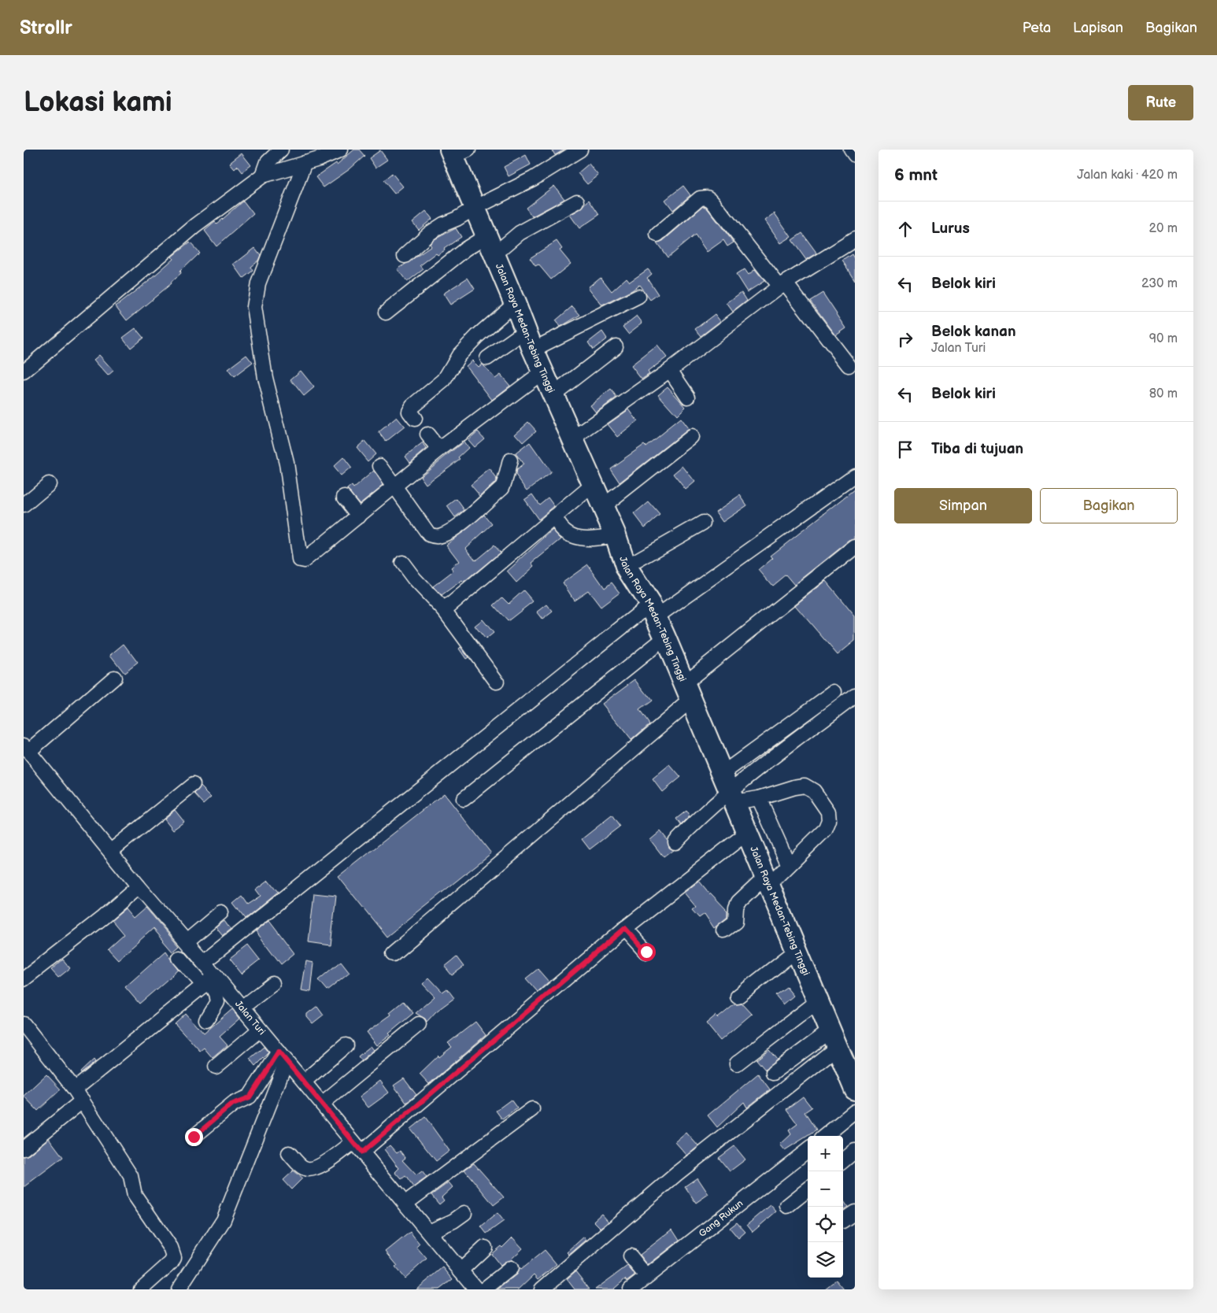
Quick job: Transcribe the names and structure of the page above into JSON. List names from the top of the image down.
{
  "streets": {
    "highway": ["Jalan Raya Medan-Tebing Tinggi"],
    "street": ["Jalan Turi", "Gang Rukun"]
  },
  "page": {
    "header": "Strollr",
    "nav": ["Peta", "Lapisan", "Bagikan"],
    "buttons": [
      "Rute",
      ["Simpan", "Bagikan"]
    ],
    "title": "Lokasi kami",
    "heading": ["6 mnt", "Jalan kaki · 420 m"],
    "list": [
      ["Lurus", "20 m"],
      ["Belok kiri", "230 m"],
      ["Belok kanan", "Jalan Turi", "90 m"],
      ["Belok kiri", "80 m"],
      "Tiba di tujuan"
    ],
    "map_buttons": ["+", "−"]
  }
}
